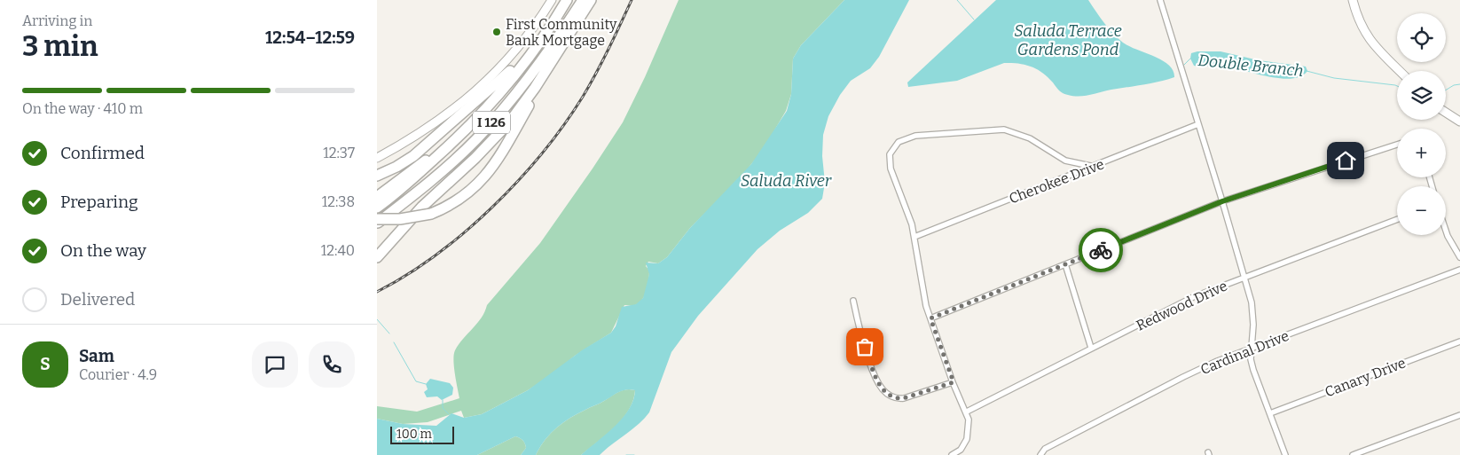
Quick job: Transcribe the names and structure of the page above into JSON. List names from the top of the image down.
{
  "streets": {
    "highway": ["I 126"],
    "street": [
      "Cherokee Drive",
      "Redwood Drive",
      "Cardinal Drive",
      "Canary Drive"
    ]
  },
  "water": ["Saluda Terrace Gardens Pond", "Double Branch", "Saluda River"],
  "places": ["First Community Bank Mortgage"],
  "scale_bar": "100 m",
  "page": {
    "heading": ["3 min", "Arriving in", "12:54–12:59"],
    "panel": ["Sam", "Courier · 4.9"],
    "map_buttons": ["+", "−"],
    "bar": "On the way · 410 m",
    "list": [
      ["Confirmed", "12:37"],
      ["Preparing", "12:38"],
      ["On the way", "12:40"],
      "Delivered"
    ],
    "round": "S",
    "scale": "100 m"
  }
}
